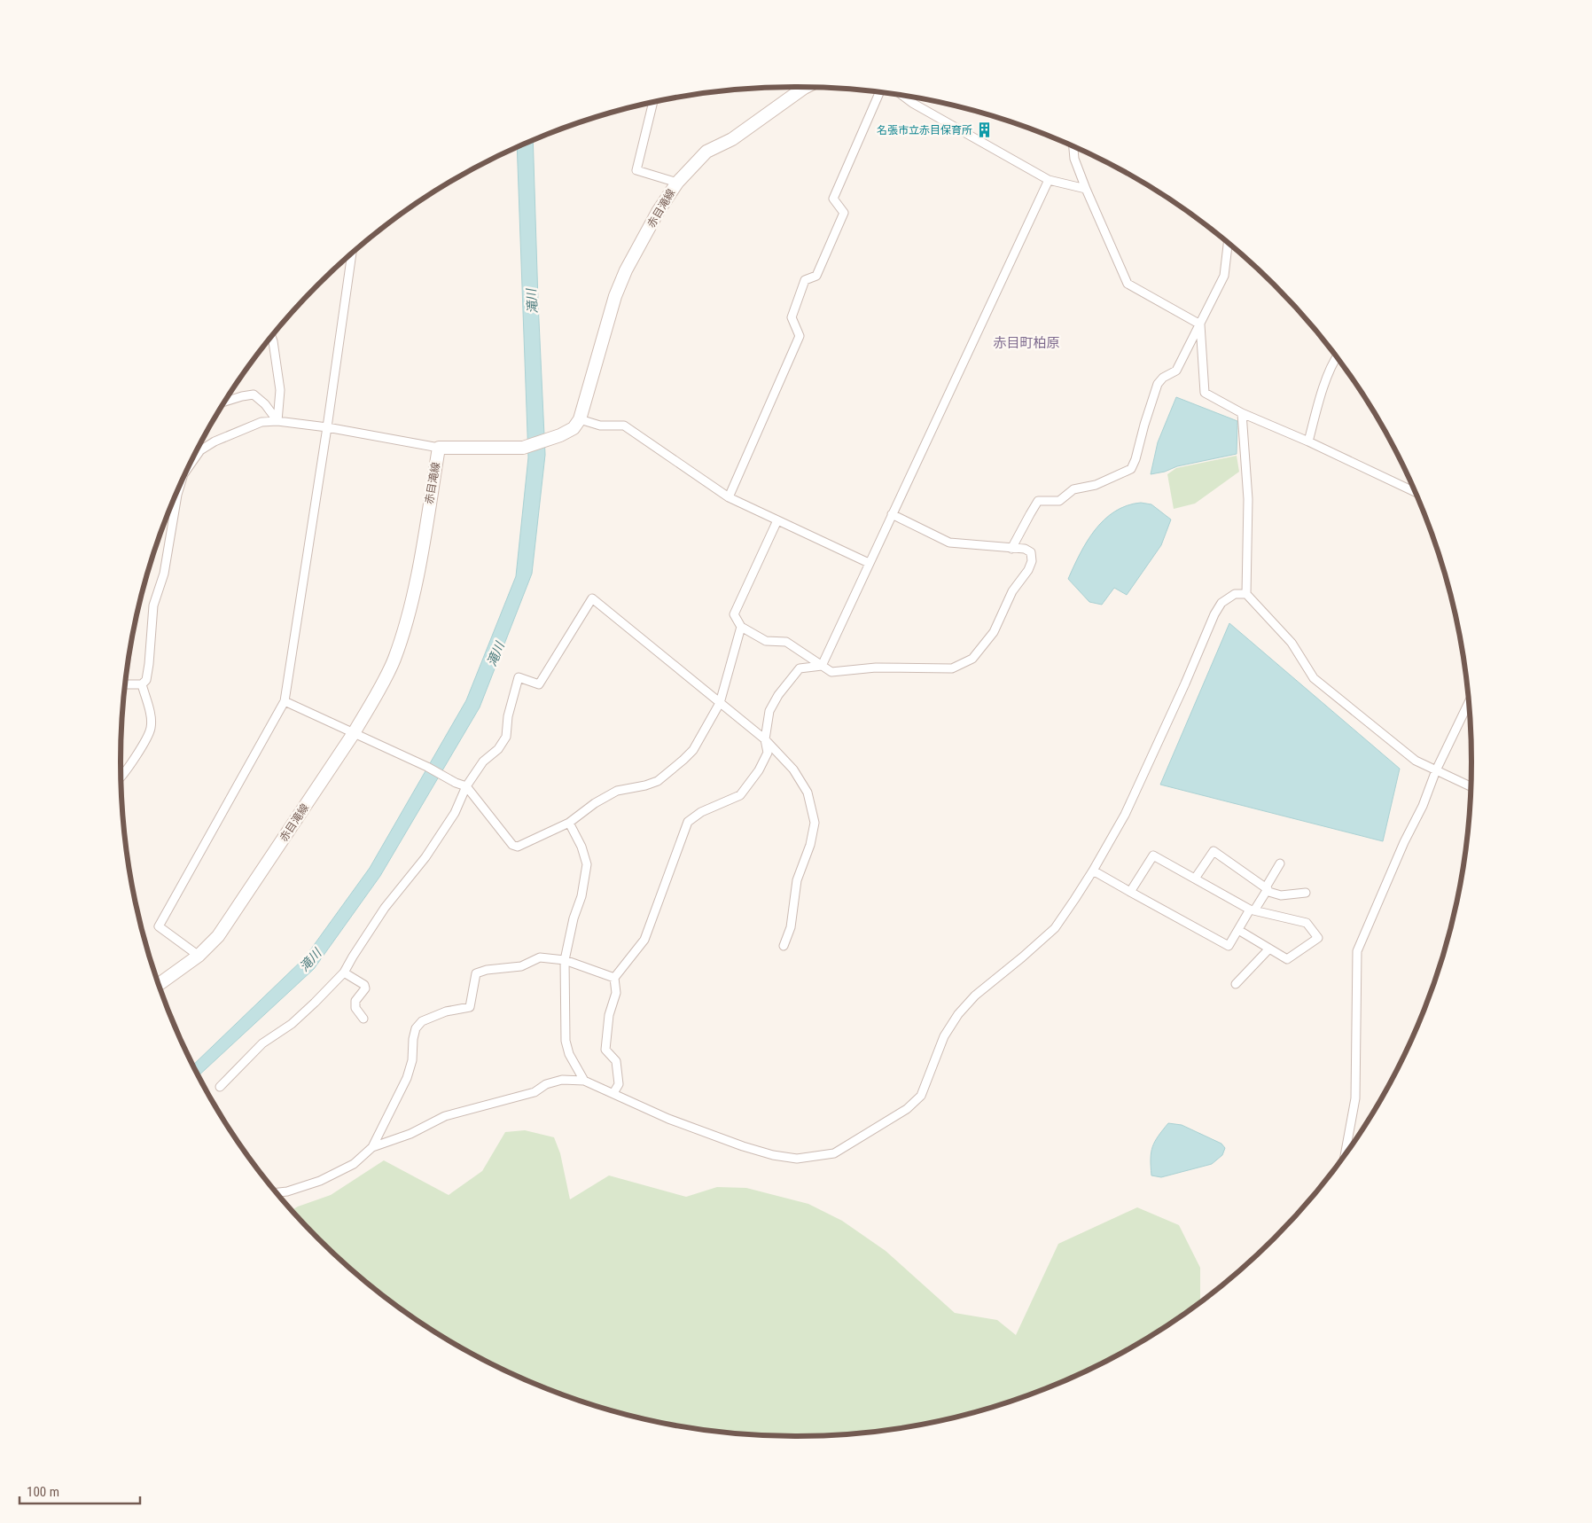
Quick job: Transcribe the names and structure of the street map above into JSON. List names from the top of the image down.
{
  "streets": {
    "main road": ["赤目滝線"]
  },
  "districts": ["赤目町柏原"],
  "water": ["滝川"],
  "places": {
    "building": ["名張市立赤目保育所"]
  },
  "scale_bar": "100 m"
}
